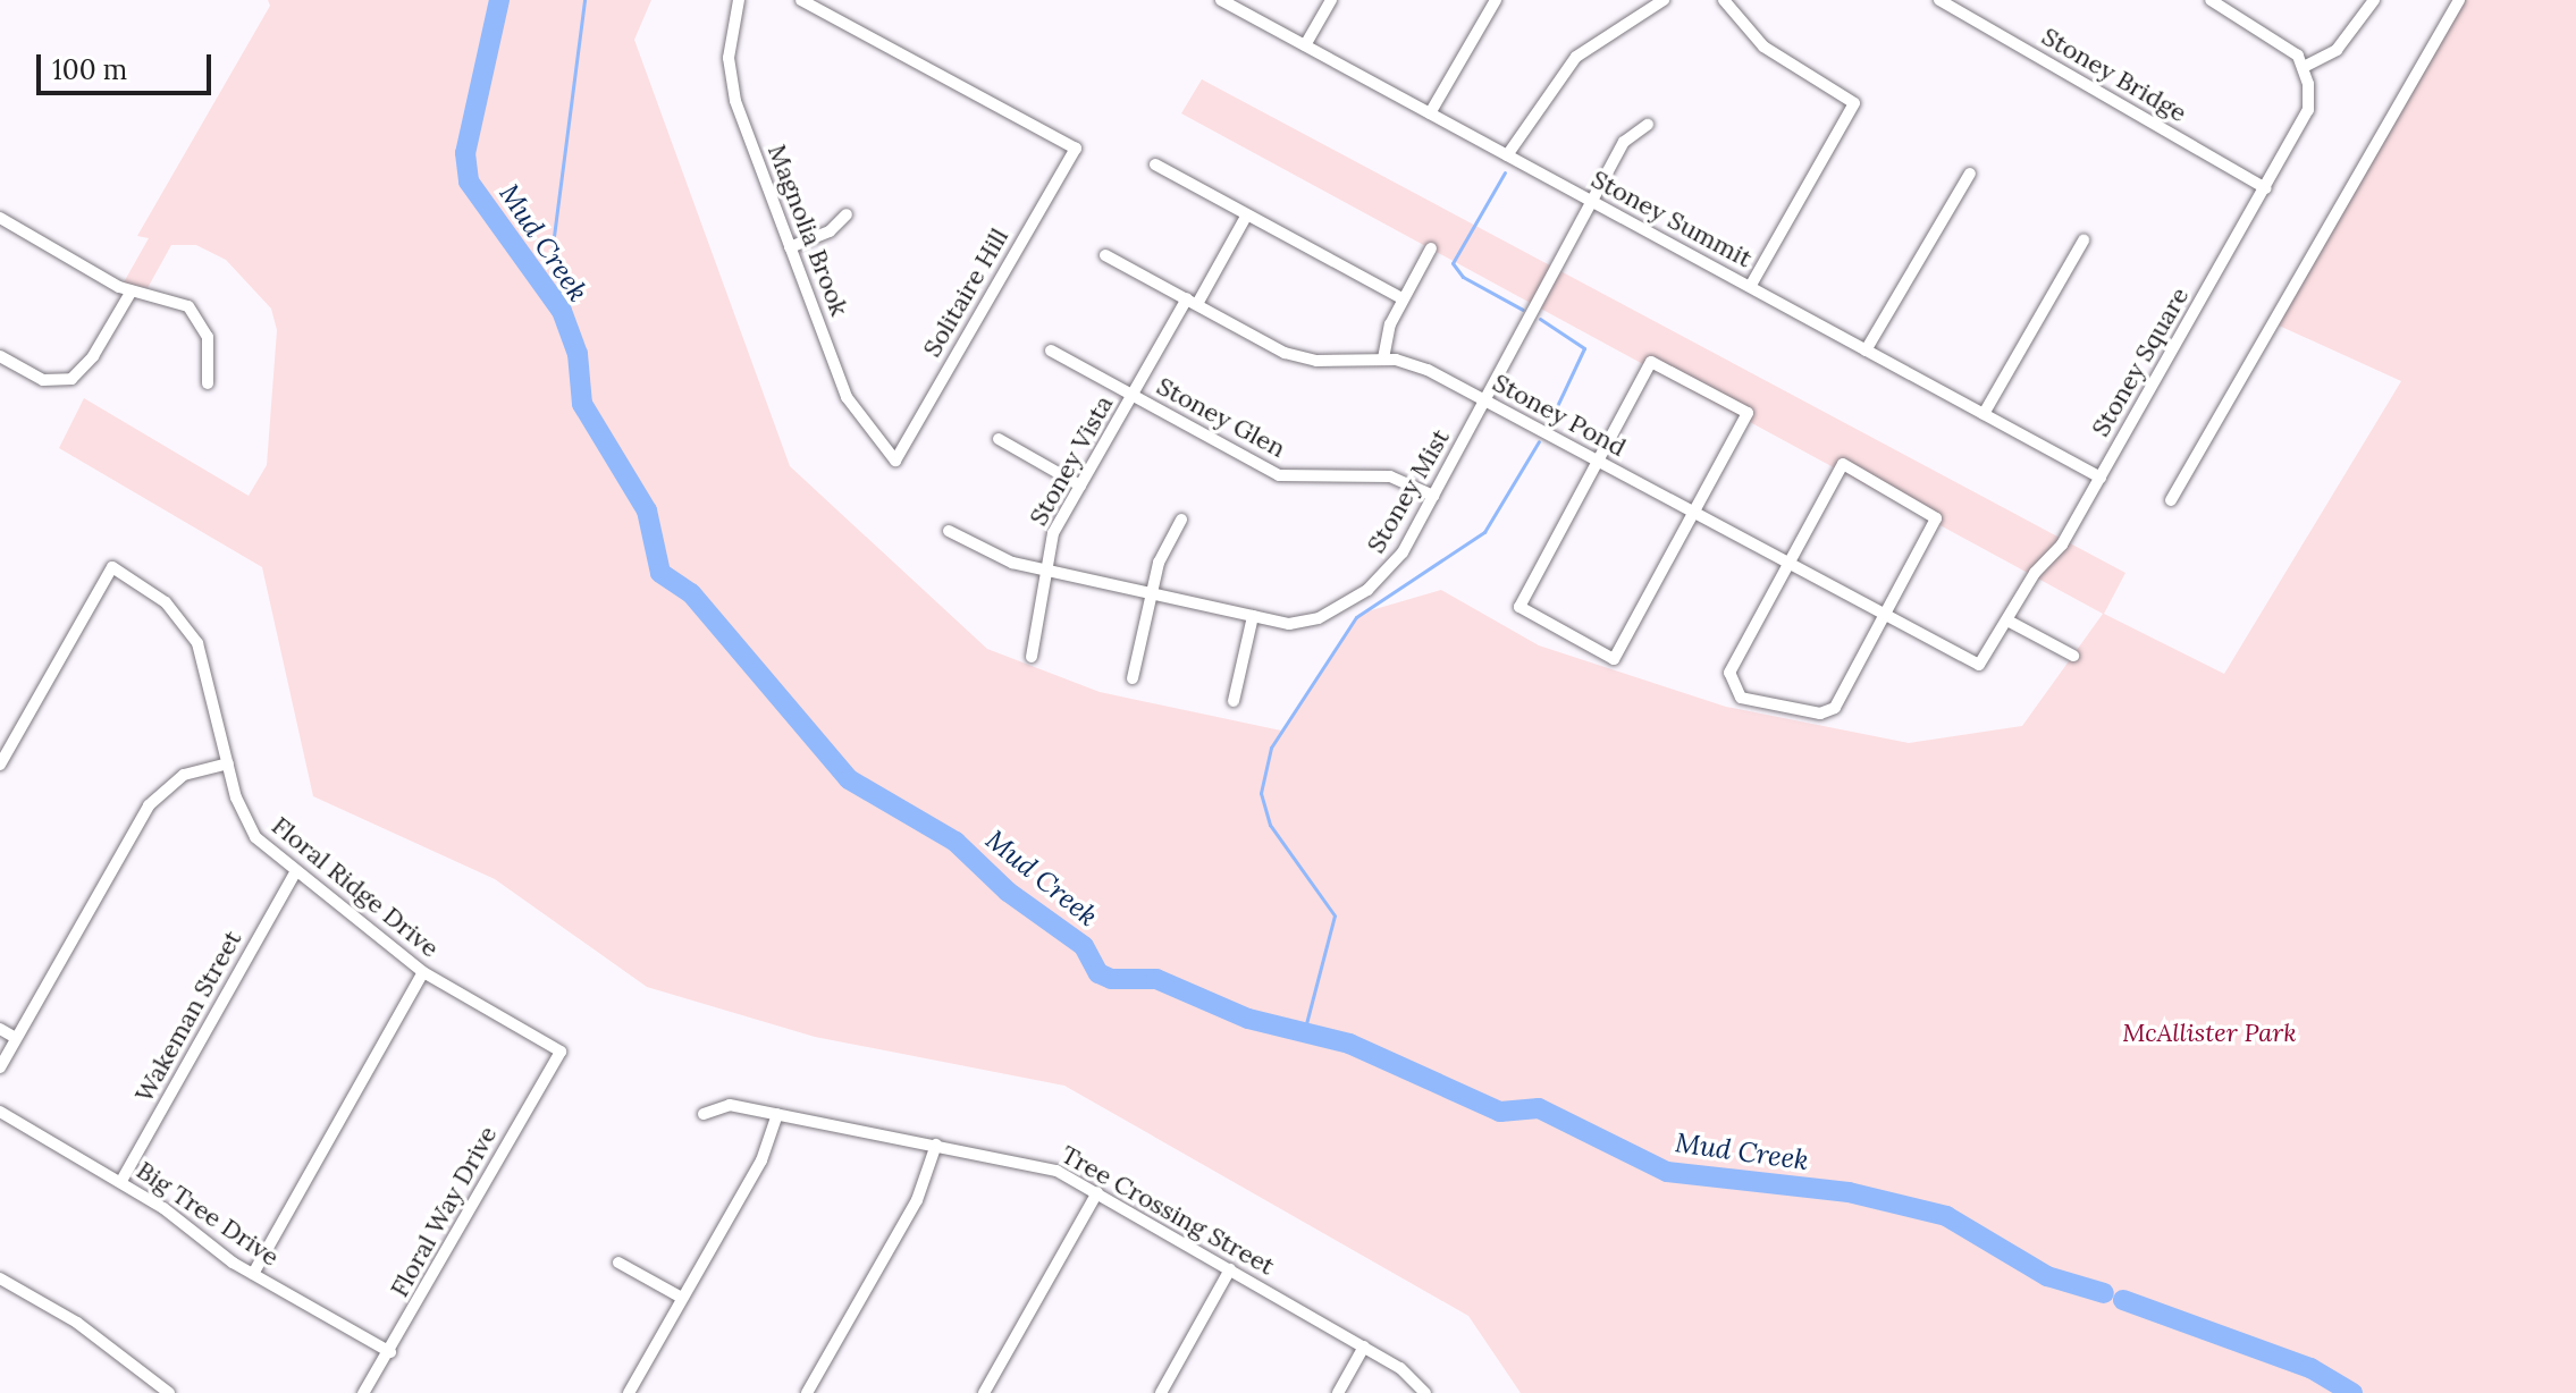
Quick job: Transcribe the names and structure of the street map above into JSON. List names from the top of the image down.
{
  "streets": {
    "street": [
      "Stoney Bridge",
      "Stoney Summit",
      "Magnolia Brook",
      "Solitaire Hill",
      "Stoney Square",
      "Stoney Pond",
      "Stoney Glen",
      "Stoney Vista",
      "Stoney Mist",
      "Floral Ridge Drive",
      "Wakeman Street",
      "Tree Crossing Street",
      "Floral Way Drive",
      "Big Tree Drive"
    ]
  },
  "crossings": [
    ["Stoney Bridge", "Stoney Square"],
    ["Stoney Summit", "Stoney Square"],
    ["Stoney Summit", "Stoney Mist"],
    ["Magnolia Brook", "Solitaire Hill"],
    ["Stoney Square", "Stoney Pond"],
    ["Stoney Pond", "Stoney Vista"],
    ["Stoney Pond", "Stoney Mist"],
    ["Stoney Glen", "Stoney Vista"],
    ["Stoney Glen", "Stoney Mist"],
    ["Stoney Vista", "Stoney Mist"],
    ["Floral Ridge Drive", "Wakeman Street"],
    ["Floral Ridge Drive", "Floral Way Drive"],
    ["Wakeman Street", "Big Tree Drive"],
    ["Floral Way Drive", "Big Tree Drive"]
  ],
  "water": ["Mud Creek"],
  "parks": ["McAllister Park"],
  "scale_bar": "100 m"
}
